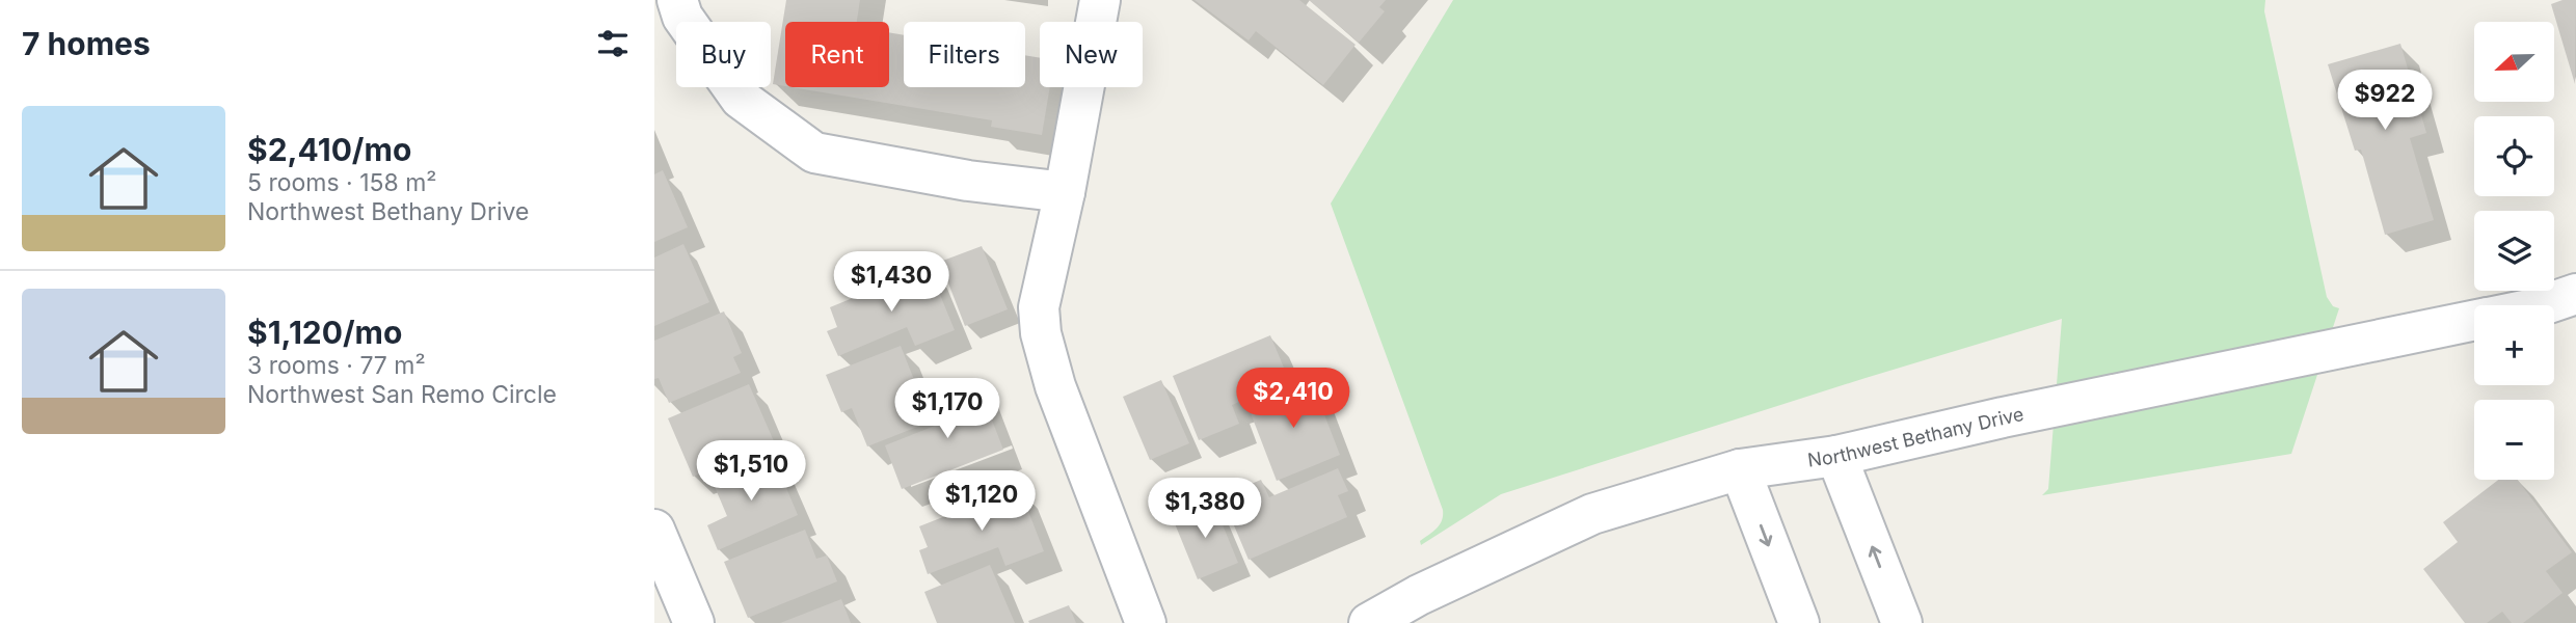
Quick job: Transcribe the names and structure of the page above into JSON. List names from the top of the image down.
{
  "streets": {
    "street": ["Northwest Bethany Drive"]
  },
  "north": "left",
  "page": {
    "heading": "7 homes",
    "map_buttons": ["+", "−"],
    "chip": [
      "Buy",
      "Rent",
      "Filters",
      "New"
    ],
    "price": [
      "$922",
      "$1,430",
      "$2,410",
      "$1,170",
      "$1,510",
      "$1,120",
      "$1,380"
    ],
    "list": [
      {
        "name": "$2,410/mo",
        "note": "5 rooms · 158 m² · Northwest Bethany Drive"
      },
      {
        "name": "$1,120/mo",
        "note": "3 rooms · 77 m² · Northwest San Remo Circle"
      }
    ]
  }
}
